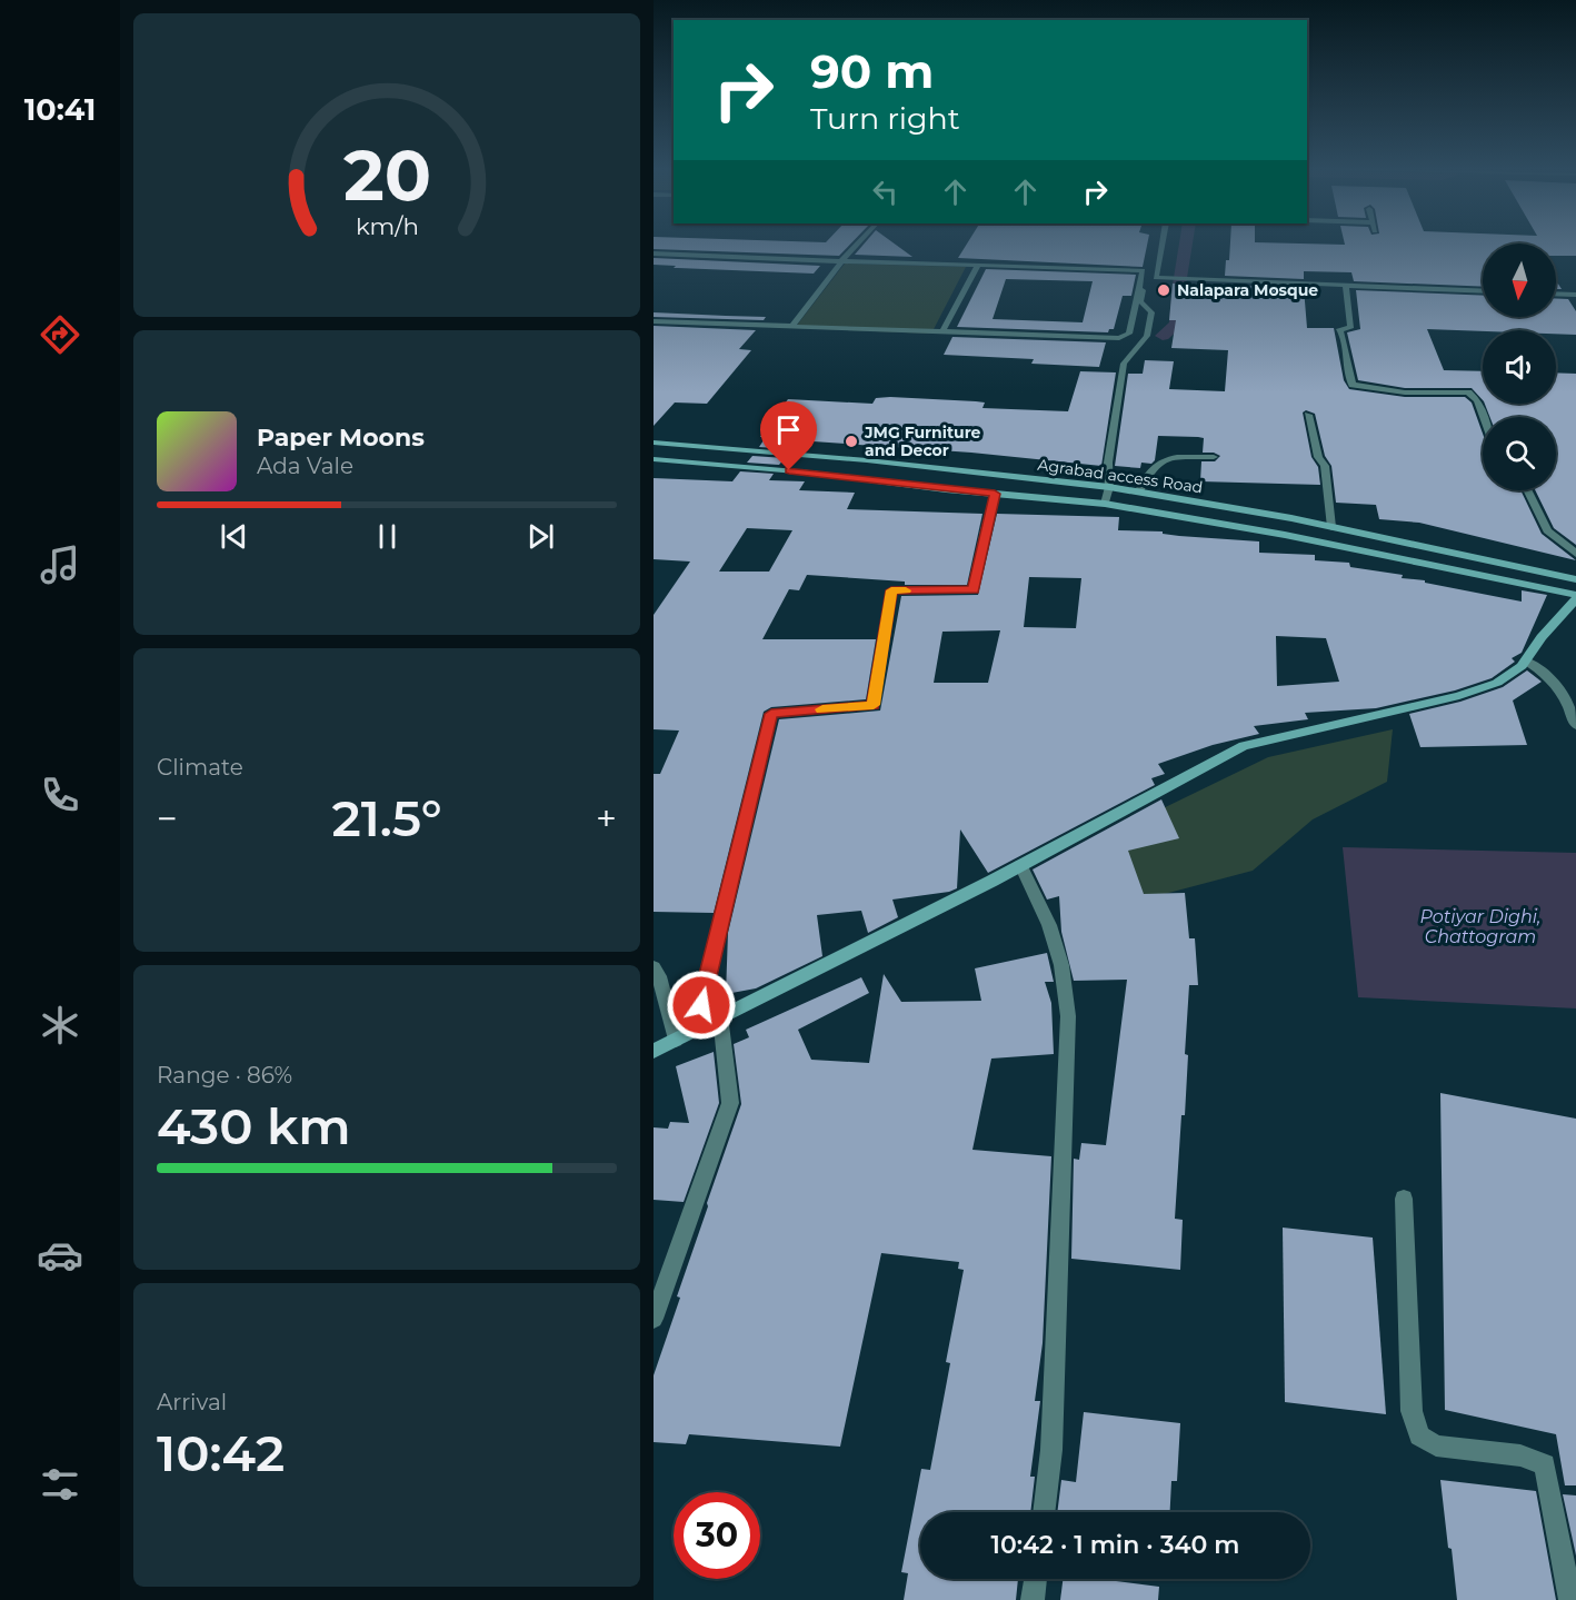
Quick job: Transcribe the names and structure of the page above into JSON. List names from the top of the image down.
{
  "streets": {
    "main road": ["Agrabad access Road"]
  },
  "water": ["Potiyar Dighi, Chattogram"],
  "places": ["Nalapara Mosque", "JMG Furniture and Decor"],
  "north": "bottom",
  "page": {
    "tabs": "10:41",
    "turn": ["90 m", "Turn right"],
    "song": ["Paper Moons", "Ada Vale"],
    "tile": [
      "Climate",
      ["Range · 86%", "430 km"],
      ["Arrival", "10:42"]
    ],
    "heat": ["−", "21.5°", "+"],
    "limit": "30",
    "trip": "10:42 · 1 min · 340 m",
    "gauge": ["20", "km/h"]
  }
}
